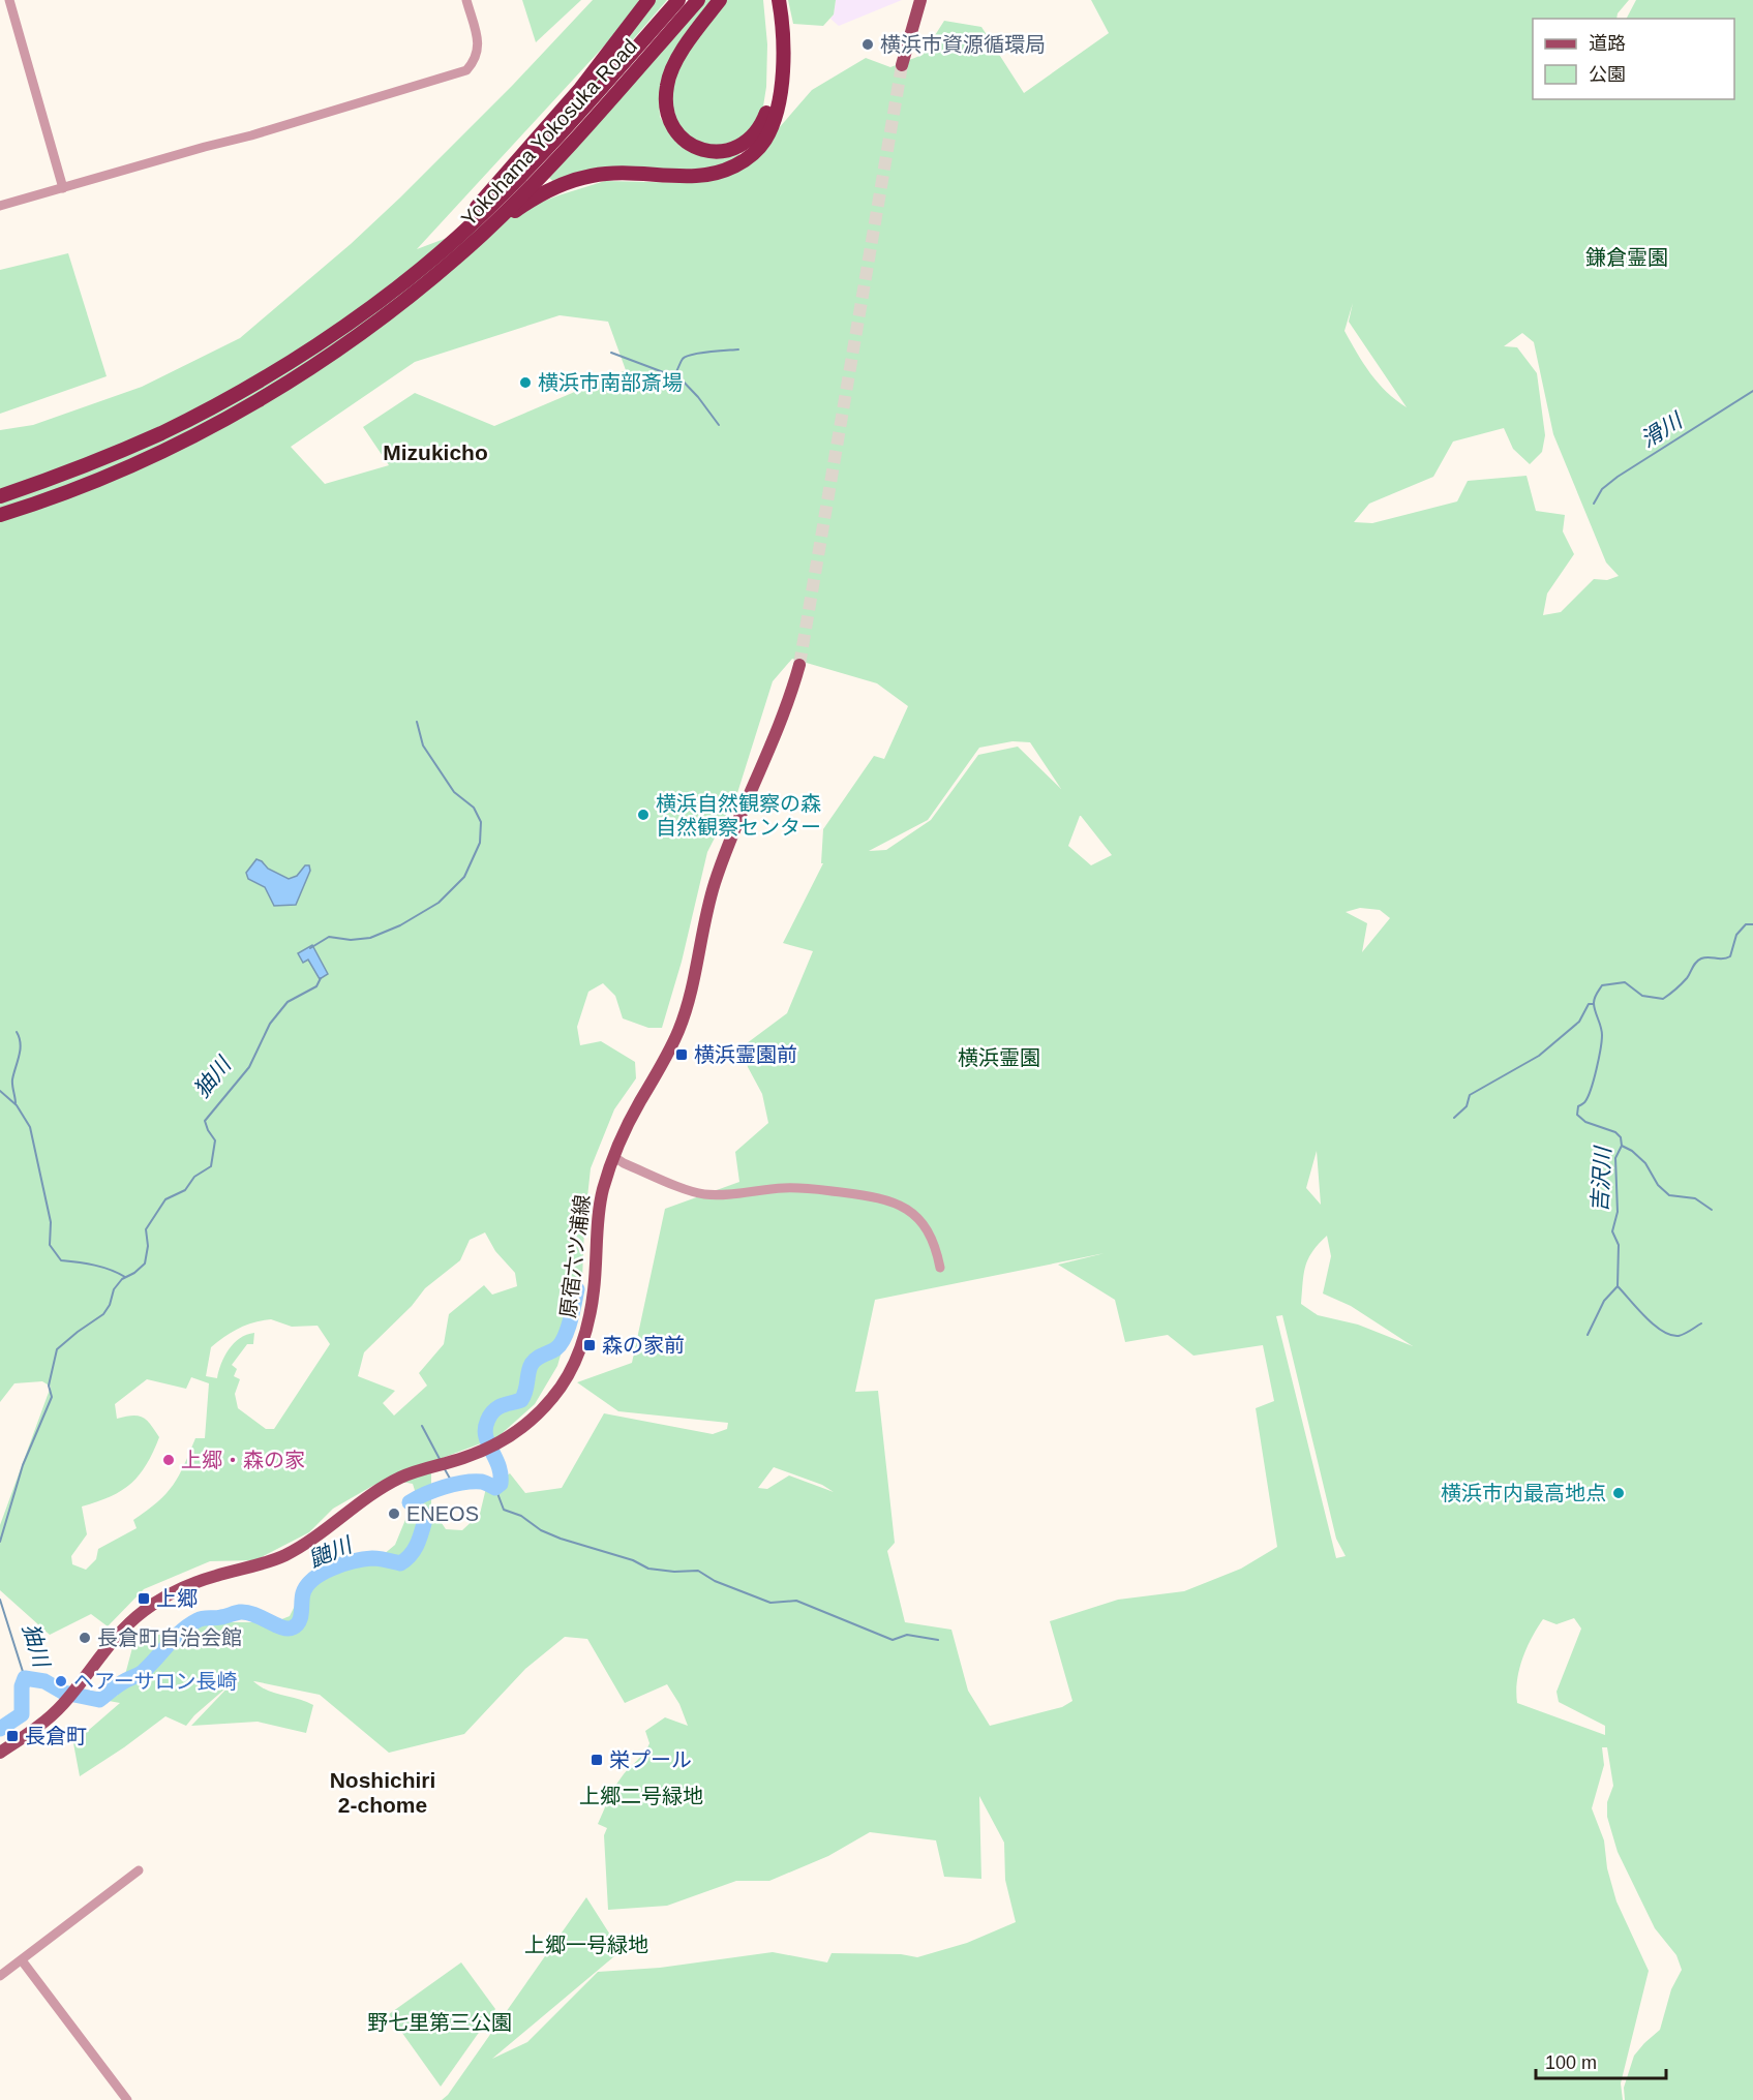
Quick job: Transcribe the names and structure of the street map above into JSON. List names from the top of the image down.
{
  "streets": {
    "highway": ["Yokohama Yokosuka Road"],
    "main road": ["原宿六ツ浦線"]
  },
  "districts": ["Mizukicho", "Noshichiri 2-chome"],
  "water": [
    "滑川",
    "㹨川",
    "吉沢川",
    "鼬川"
  ],
  "parks": [
    "鎌倉霊園",
    "横浜霊園",
    "上郷二号緑地",
    "上郷一号緑地",
    "野七里第三公園"
  ],
  "places": {
    "other": [
      "横浜市資源循環局",
      "横浜市南部斎場",
      "横浜自然観察の森 自然観察センター",
      "上郷・森の家",
      "横浜市内最高地点",
      "ENEOS",
      "長倉町自治会館",
      "ヘアーサロン長崎"
    ],
    "transit": [
      "横浜霊園前",
      "森の家前",
      "上郷",
      "長倉町",
      "栄プール"
    ]
  },
  "legend": ["道路", "公園"],
  "scale_bar": "100 m"
}
